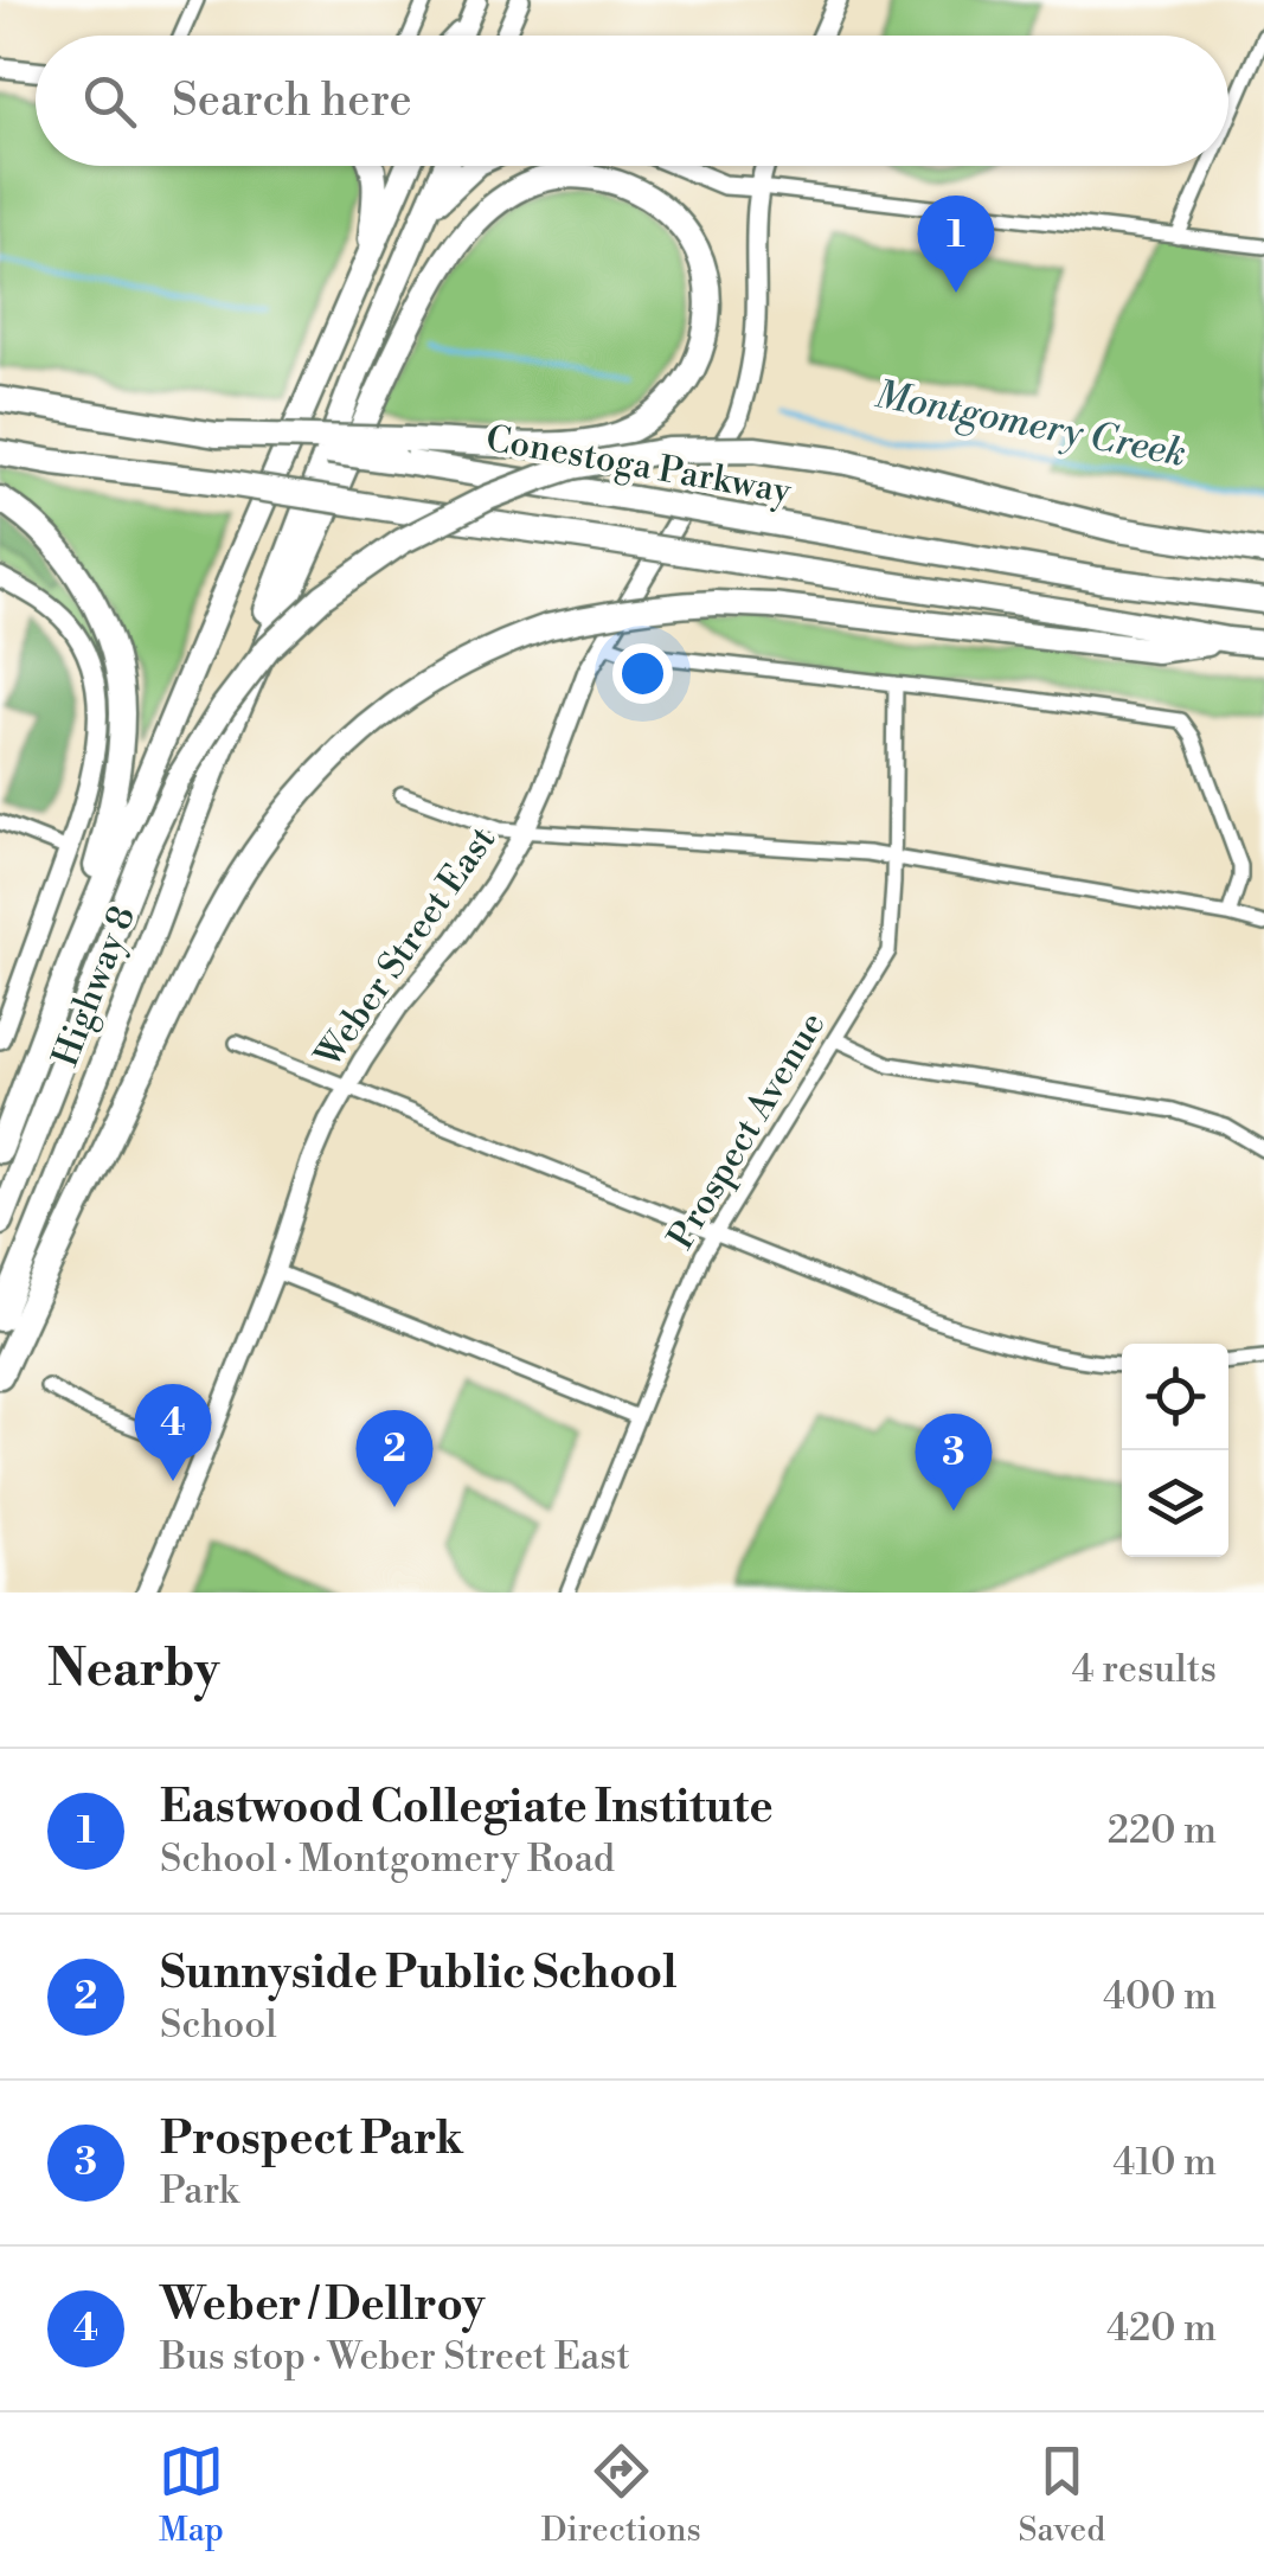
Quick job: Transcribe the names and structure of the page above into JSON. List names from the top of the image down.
{
  "streets": {
    "highway": ["Conestoga Parkway", "Highway 8"],
    "main road": ["Weber Street East"],
    "street": ["Prospect Avenue"]
  },
  "water": ["Montgomery Creek"],
  "page": {
    "search": "Search here",
    "pins": [
      "1",
      "4",
      "2",
      "3"
    ],
    "heading": ["Nearby", "4 results"],
    "list": [
      {
        "mark": "1",
        "name": "Eastwood Collegiate Institute",
        "note": "School · Montgomery Road",
        "value": "220 m"
      },
      {
        "mark": "2",
        "name": "Sunnyside Public School",
        "note": "School",
        "value": "400 m"
      },
      {
        "mark": "3",
        "name": "Prospect Park",
        "note": "Park",
        "value": "410 m"
      },
      {
        "mark": "4",
        "name": "Weber / Dellroy",
        "note": "Bus stop · Weber Street East",
        "value": "420 m"
      }
    ],
    "nav": ["Map", "Directions", "Saved"]
  }
}
